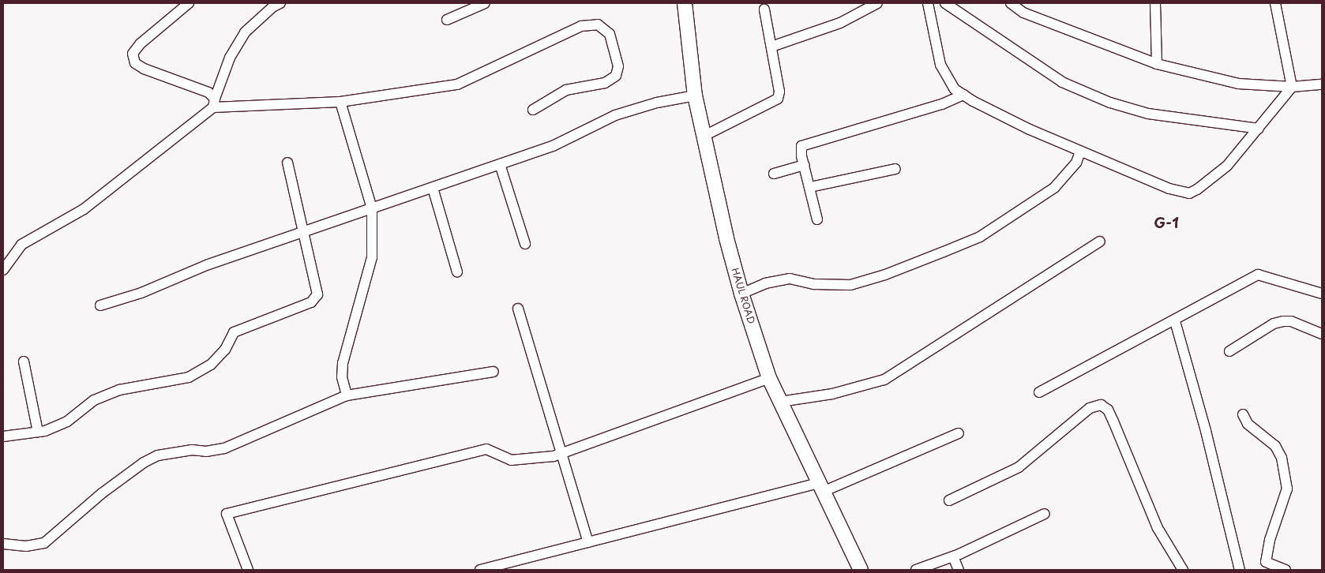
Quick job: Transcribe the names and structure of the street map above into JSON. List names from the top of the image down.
{
  "streets": {
    "main road": ["HAUL ROAD"]
  },
  "districts": ["G-1"]
}
